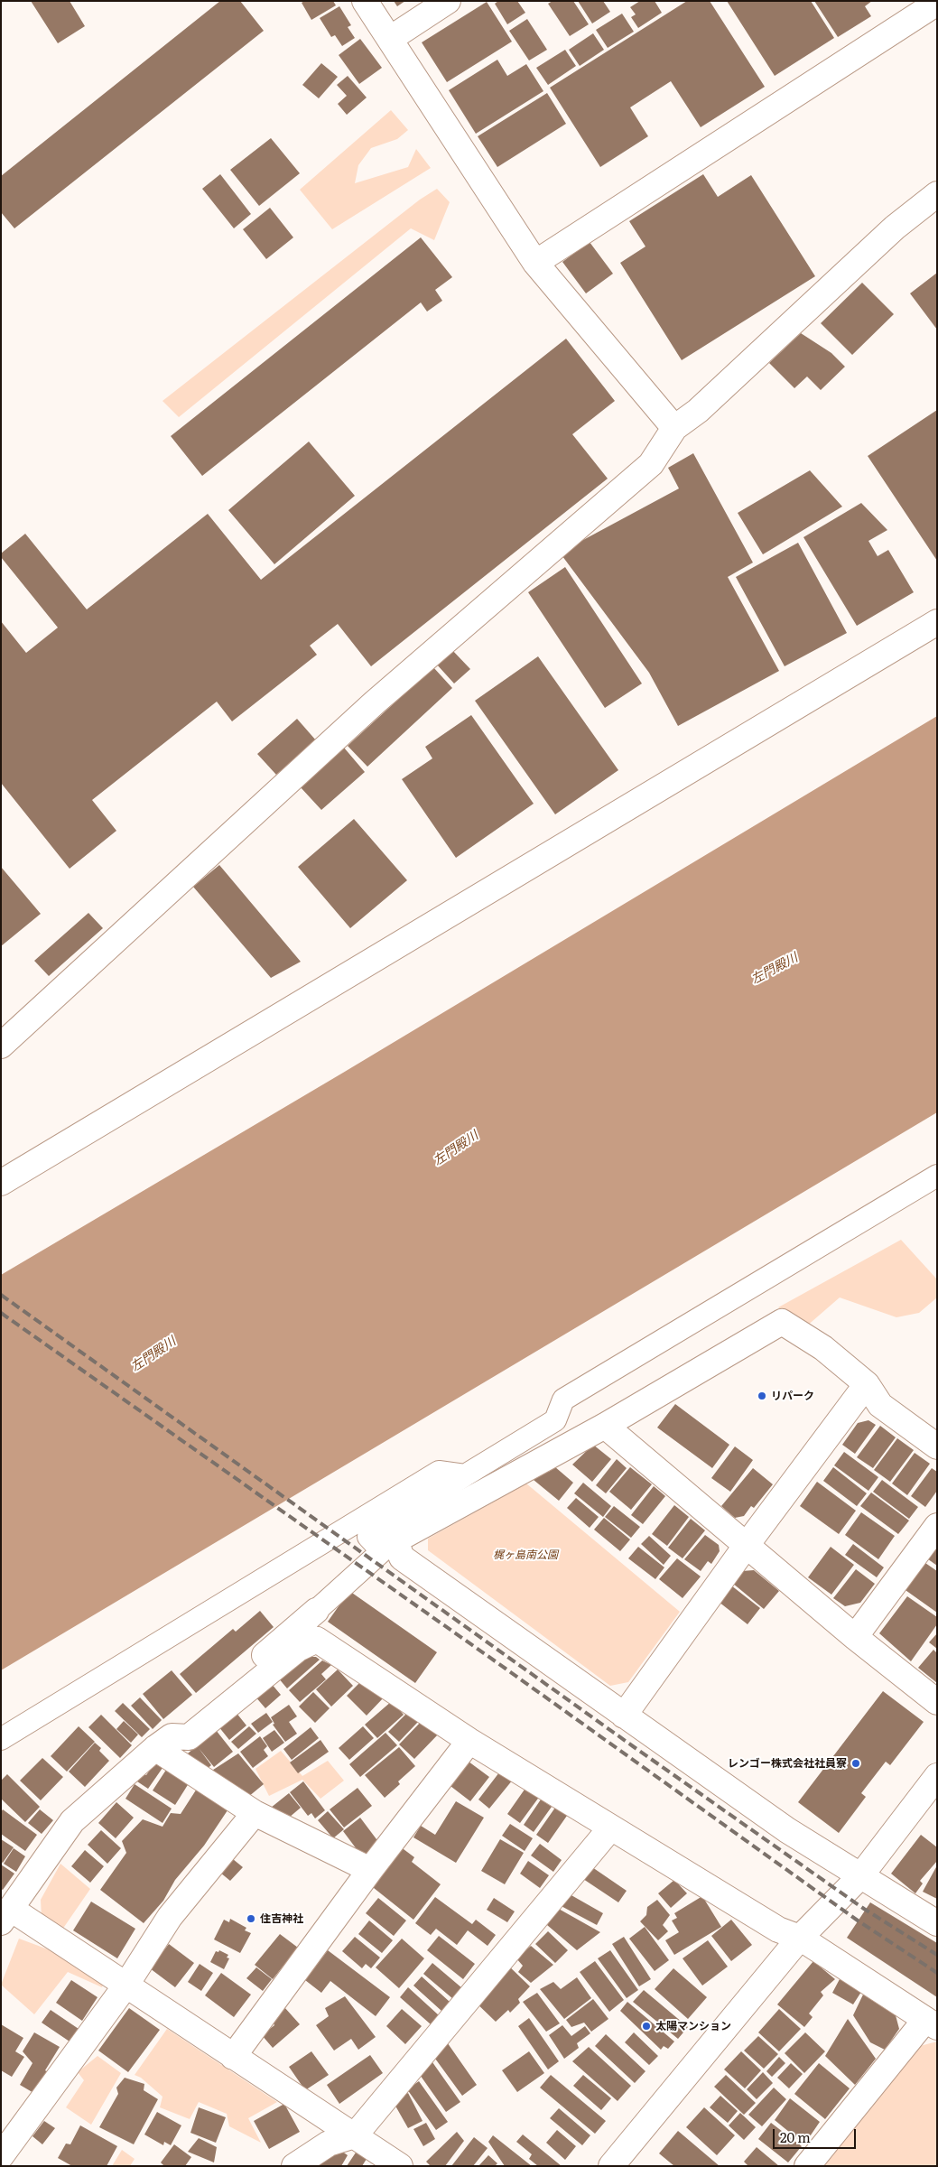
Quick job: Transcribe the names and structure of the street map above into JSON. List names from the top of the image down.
{
  "water": ["左門殿川"],
  "parks": ["梶ヶ島南公園"],
  "places": [
    "リパーク",
    "レンゴー株式会社社員寮",
    "住吉神社",
    "太陽マンション"
  ],
  "scale_bar": "20 m"
}
